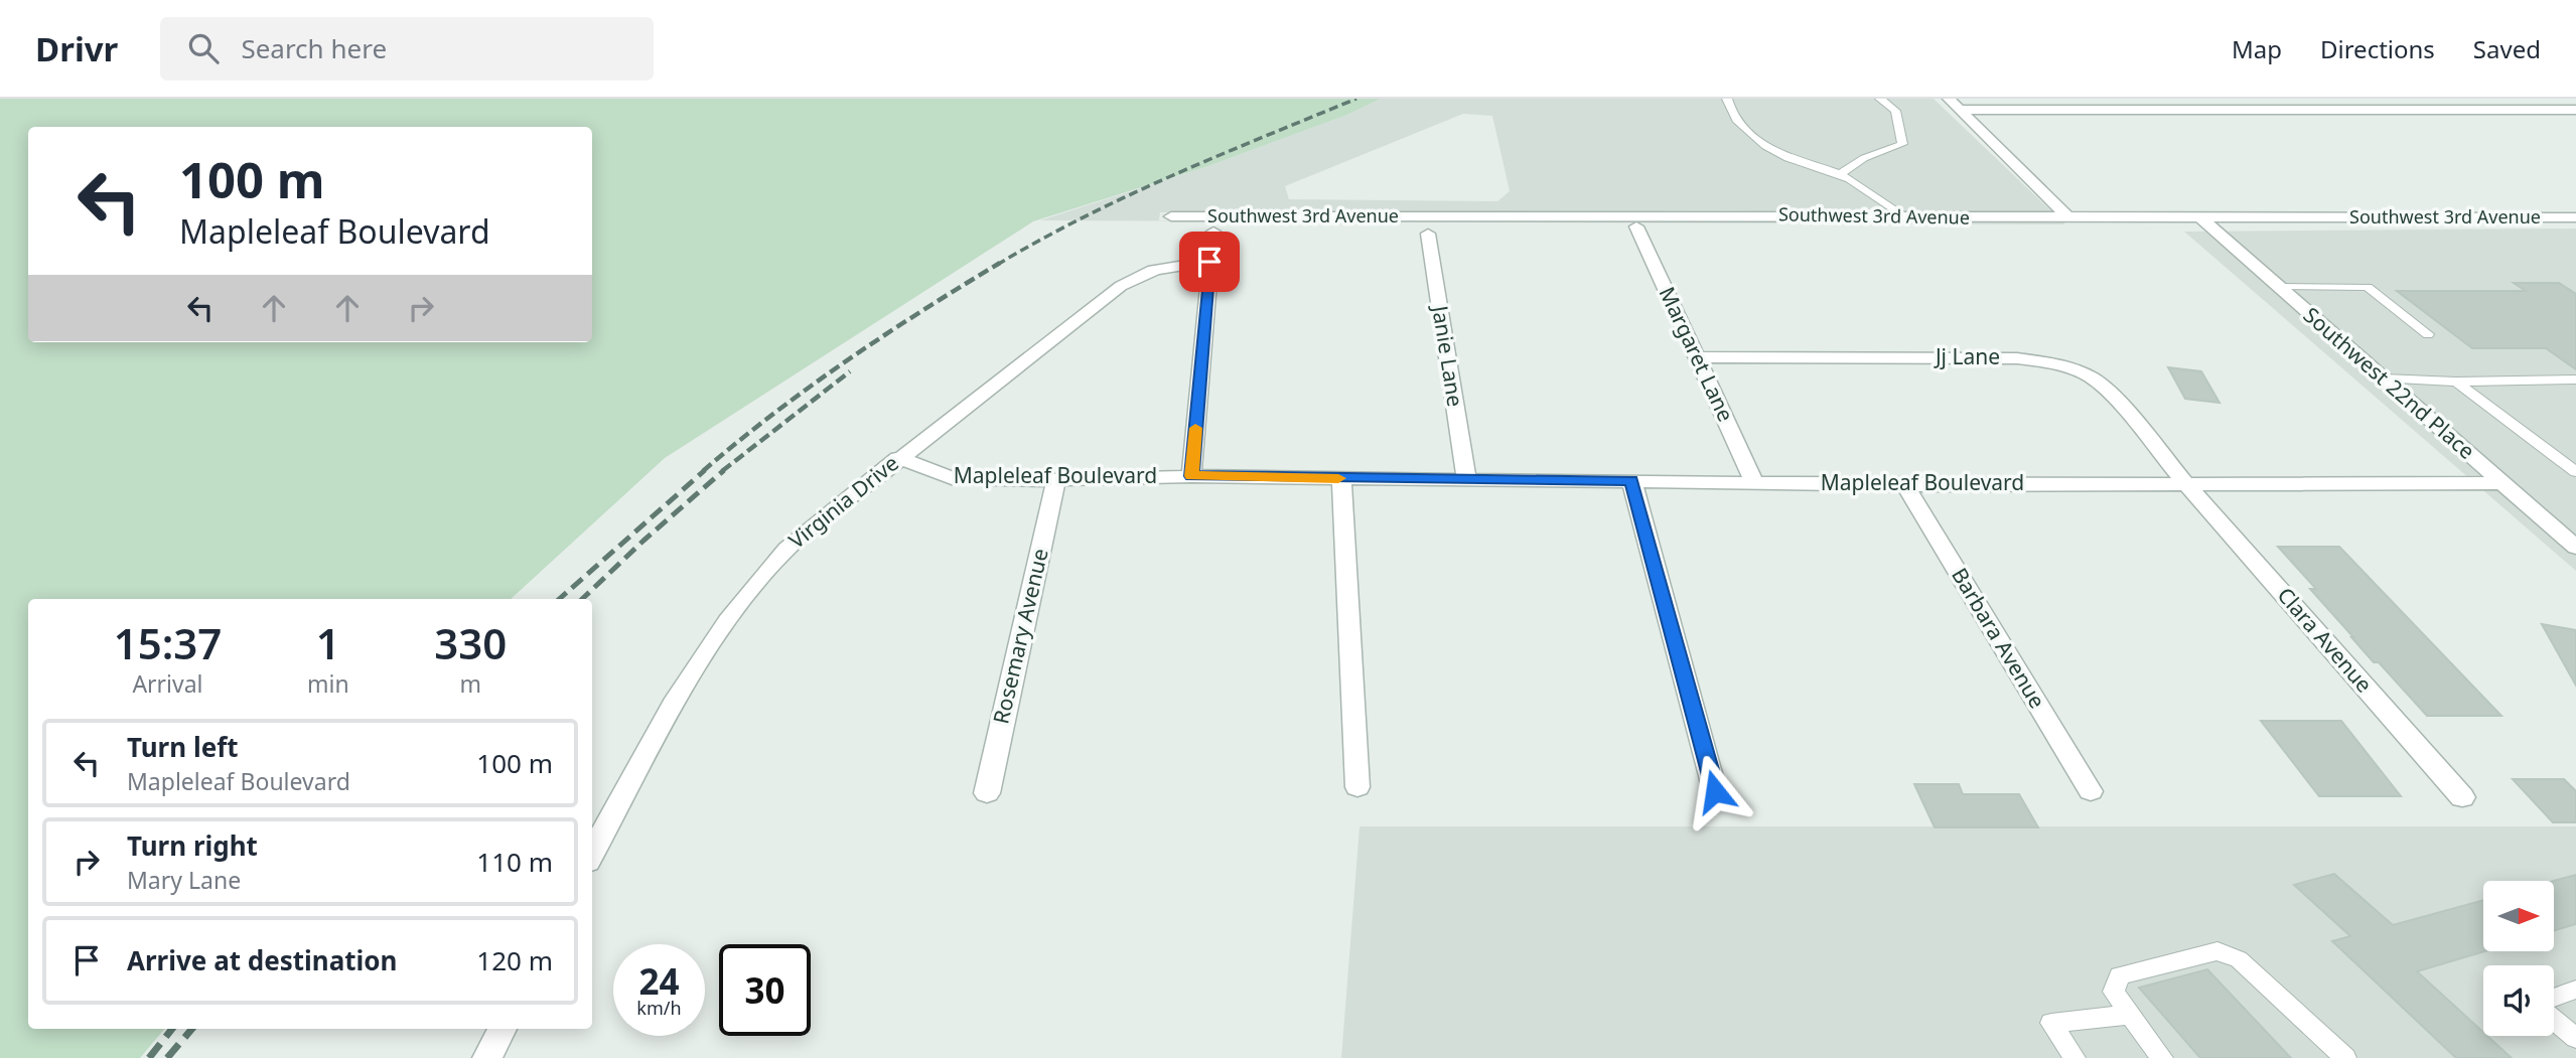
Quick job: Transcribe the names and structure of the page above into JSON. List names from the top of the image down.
{
  "streets": {
    "street": [
      "Southwest 3rd Avenue",
      "Margaret Lane",
      "Janie Lane",
      "Jj Lane",
      "Southwest 22nd Place",
      "Mapleleaf Boulevard",
      "Virginia Drive",
      "Rosemary Avenue",
      "Barbara Avenue",
      "Clara Avenue"
    ]
  },
  "crossings": [
    ["Southwest 3rd Avenue", "Southwest 22nd Place"],
    ["Margaret Lane", "Jj Lane"],
    ["Margaret Lane", "Mapleleaf Boulevard"],
    ["Janie Lane", "Mapleleaf Boulevard"],
    ["Jj Lane", "Mapleleaf Boulevard"],
    ["Jj Lane", "Clara Avenue"],
    ["Southwest 22nd Place", "Mapleleaf Boulevard"],
    ["Mapleleaf Boulevard", "Virginia Drive"],
    ["Mapleleaf Boulevard", "Rosemary Avenue"],
    ["Mapleleaf Boulevard", "Barbara Avenue"],
    ["Mapleleaf Boulevard", "Clara Avenue"]
  ],
  "north": "right",
  "page": {
    "header": "Drivr",
    "search": "Search here",
    "nav": ["Map", "Directions", "Saved"],
    "turn": ["100 m", "Mapleleaf Boulevard"],
    "eta": [
      "15:37",
      "Arrival",
      "1",
      "min",
      "330",
      "m"
    ],
    "list": [
      {
        "name": "Turn left",
        "note": "Mapleleaf Boulevard",
        "value": "100 m"
      },
      {
        "name": "Turn right",
        "note": "Mary Lane",
        "value": "110 m"
      },
      {
        "name": "Arrive at destination",
        "value": "120 m"
      }
    ],
    "speed": "24 km/h",
    "limit": "30"
  }
}
